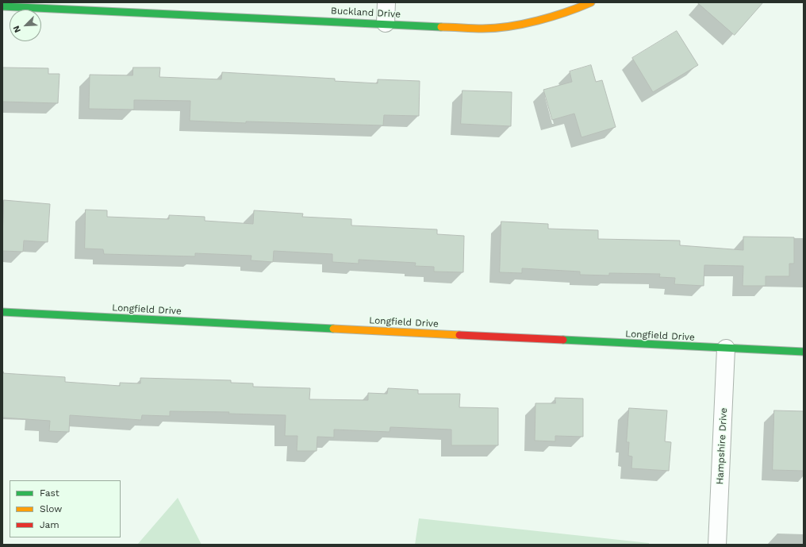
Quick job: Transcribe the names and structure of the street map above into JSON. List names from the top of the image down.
{
  "streets": {
    "street": ["Buckland Drive", "Longfield Drive", "Hampshire Drive"]
  },
  "crossings": [
    ["Longfield Drive", "Hampshire Drive"]
  ],
  "legend": ["Fast", "Slow", "Jam"],
  "north": "bottom left"
}
